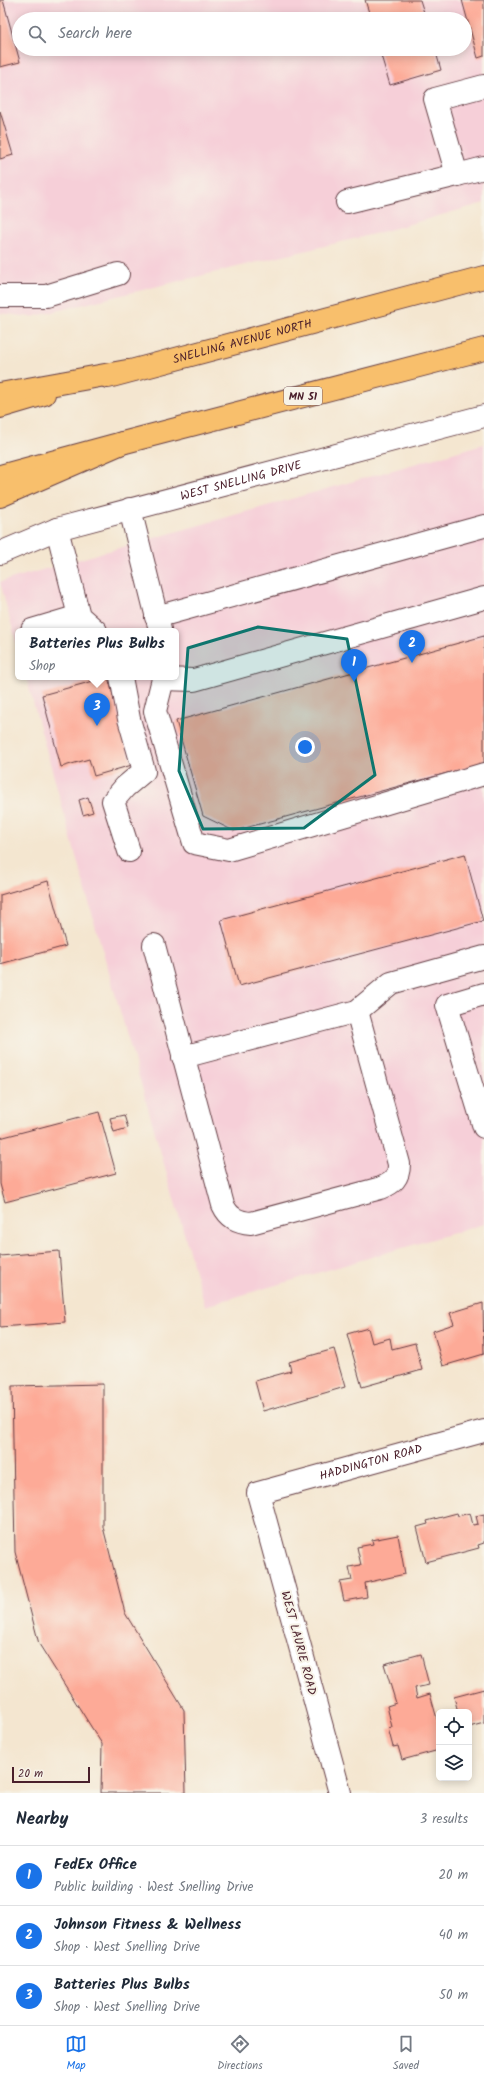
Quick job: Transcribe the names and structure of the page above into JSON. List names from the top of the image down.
{
  "streets": {
    "main road": ["SNELLING AVENUE NORTH", "MN 51"],
    "street": ["WEST SNELLING DRIVE", "HADDINGTON ROAD", "WEST LAURIE ROAD"]
  },
  "crossings": [
    ["HADDINGTON ROAD", "WEST LAURIE ROAD"]
  ],
  "scale_bar": "20 m",
  "page": {
    "search": "Search here",
    "popup": ["Batteries Plus Bulbs", "Shop"],
    "pins": ["2", "1", "3"],
    "scale": "20 m",
    "heading": ["Nearby", "3 results"],
    "list": [
      {
        "mark": "1",
        "name": "FedEx Office",
        "note": "Public building · West Snelling Drive",
        "value": "20 m"
      },
      {
        "mark": "2",
        "name": "Johnson Fitness & Wellness",
        "note": "Shop · West Snelling Drive",
        "value": "40 m"
      },
      {
        "mark": "3",
        "name": "Batteries Plus Bulbs",
        "note": "Shop · West Snelling Drive",
        "value": "50 m"
      }
    ],
    "nav": ["Map", "Directions", "Saved"]
  }
}
